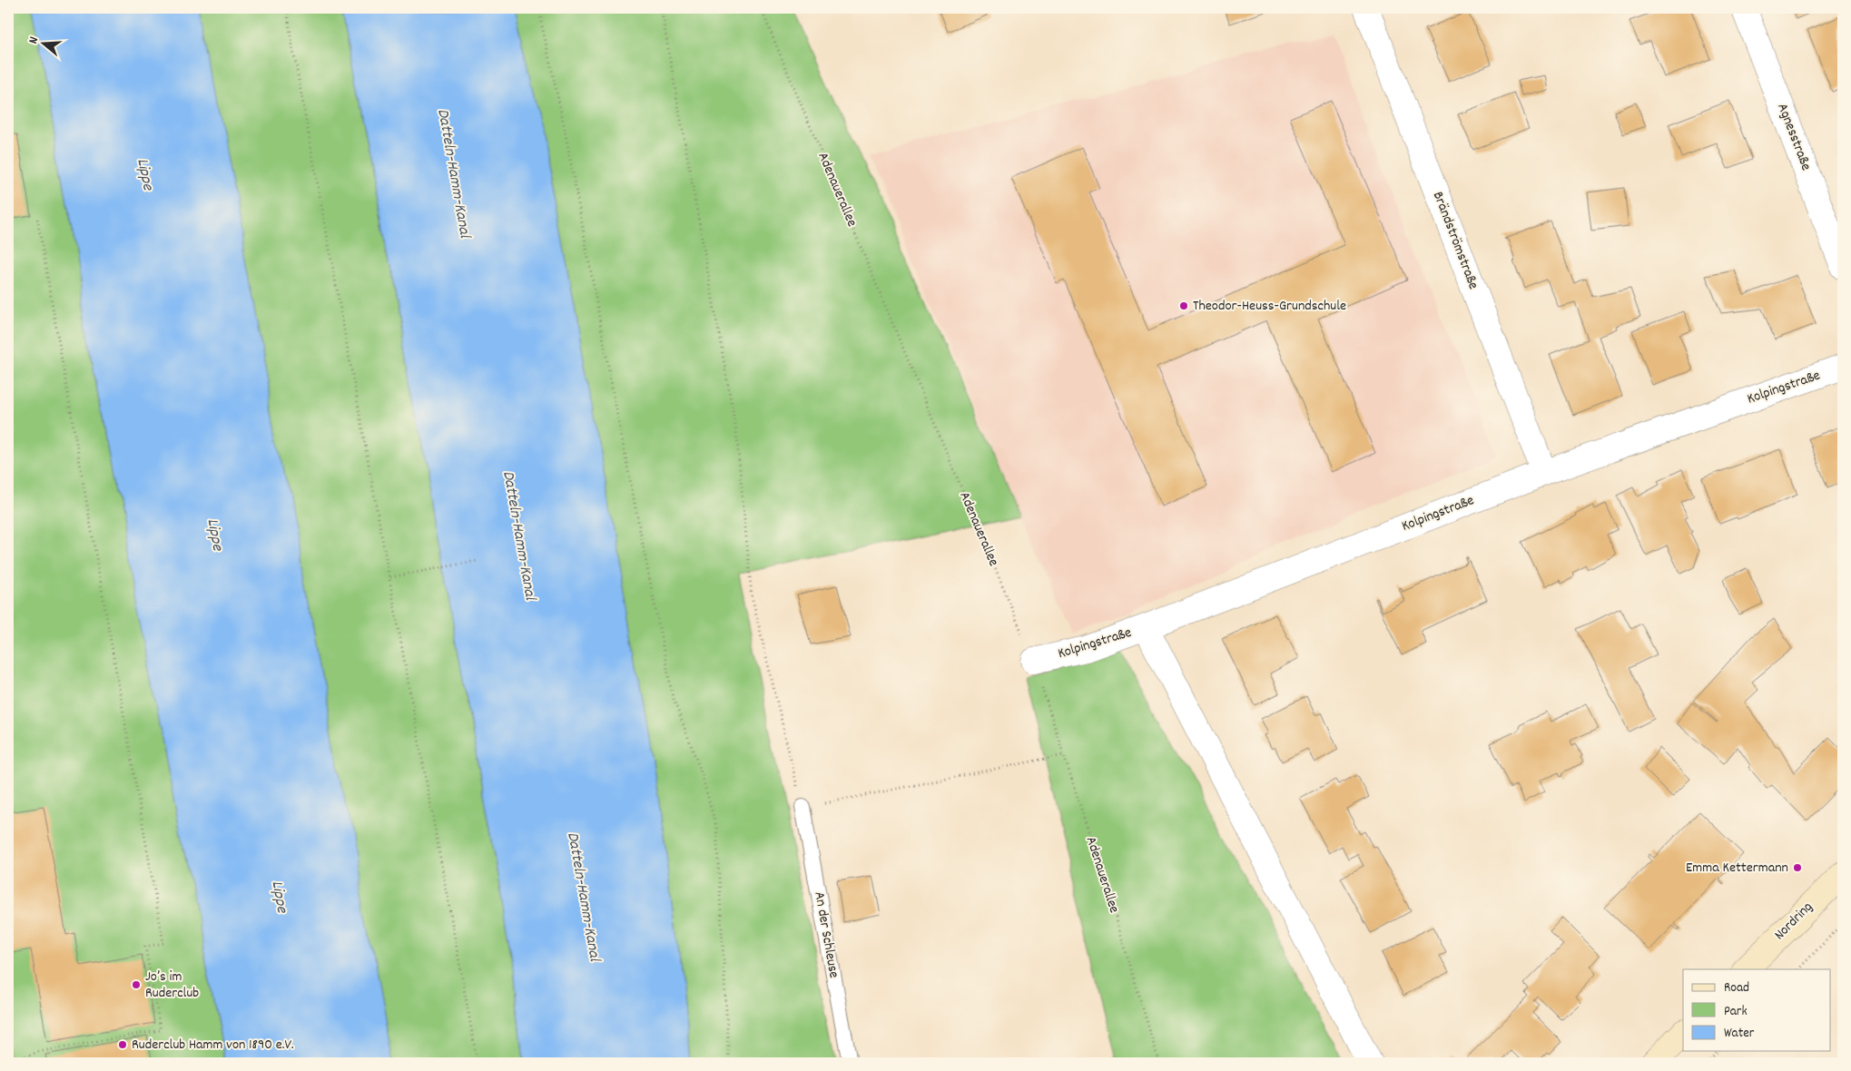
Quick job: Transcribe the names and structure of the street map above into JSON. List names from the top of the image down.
{
  "streets": {
    "main road": ["Nordring"],
    "street": ["Agnesstraße", "Brändströmstraße", "Kolpingstraße"],
    "lane": ["An der Schleuse"],
    "path": ["Adenauerallee"]
  },
  "crossings": [
    ["Adenauerallee", "Kolpingstraße"],
    ["Brändströmstraße", "Kolpingstraße"]
  ],
  "water": ["Datteln-Hamm-Kanal", "Lippe"],
  "places": [
    "Theodor-Heuss-Grundschule",
    "Emma Kettermann",
    "Jo’s im Ruderclub",
    "Ruderclub Hamm von 1890 e.V."
  ],
  "legend": ["Road", "Park", "Water"],
  "north": "left"
}
